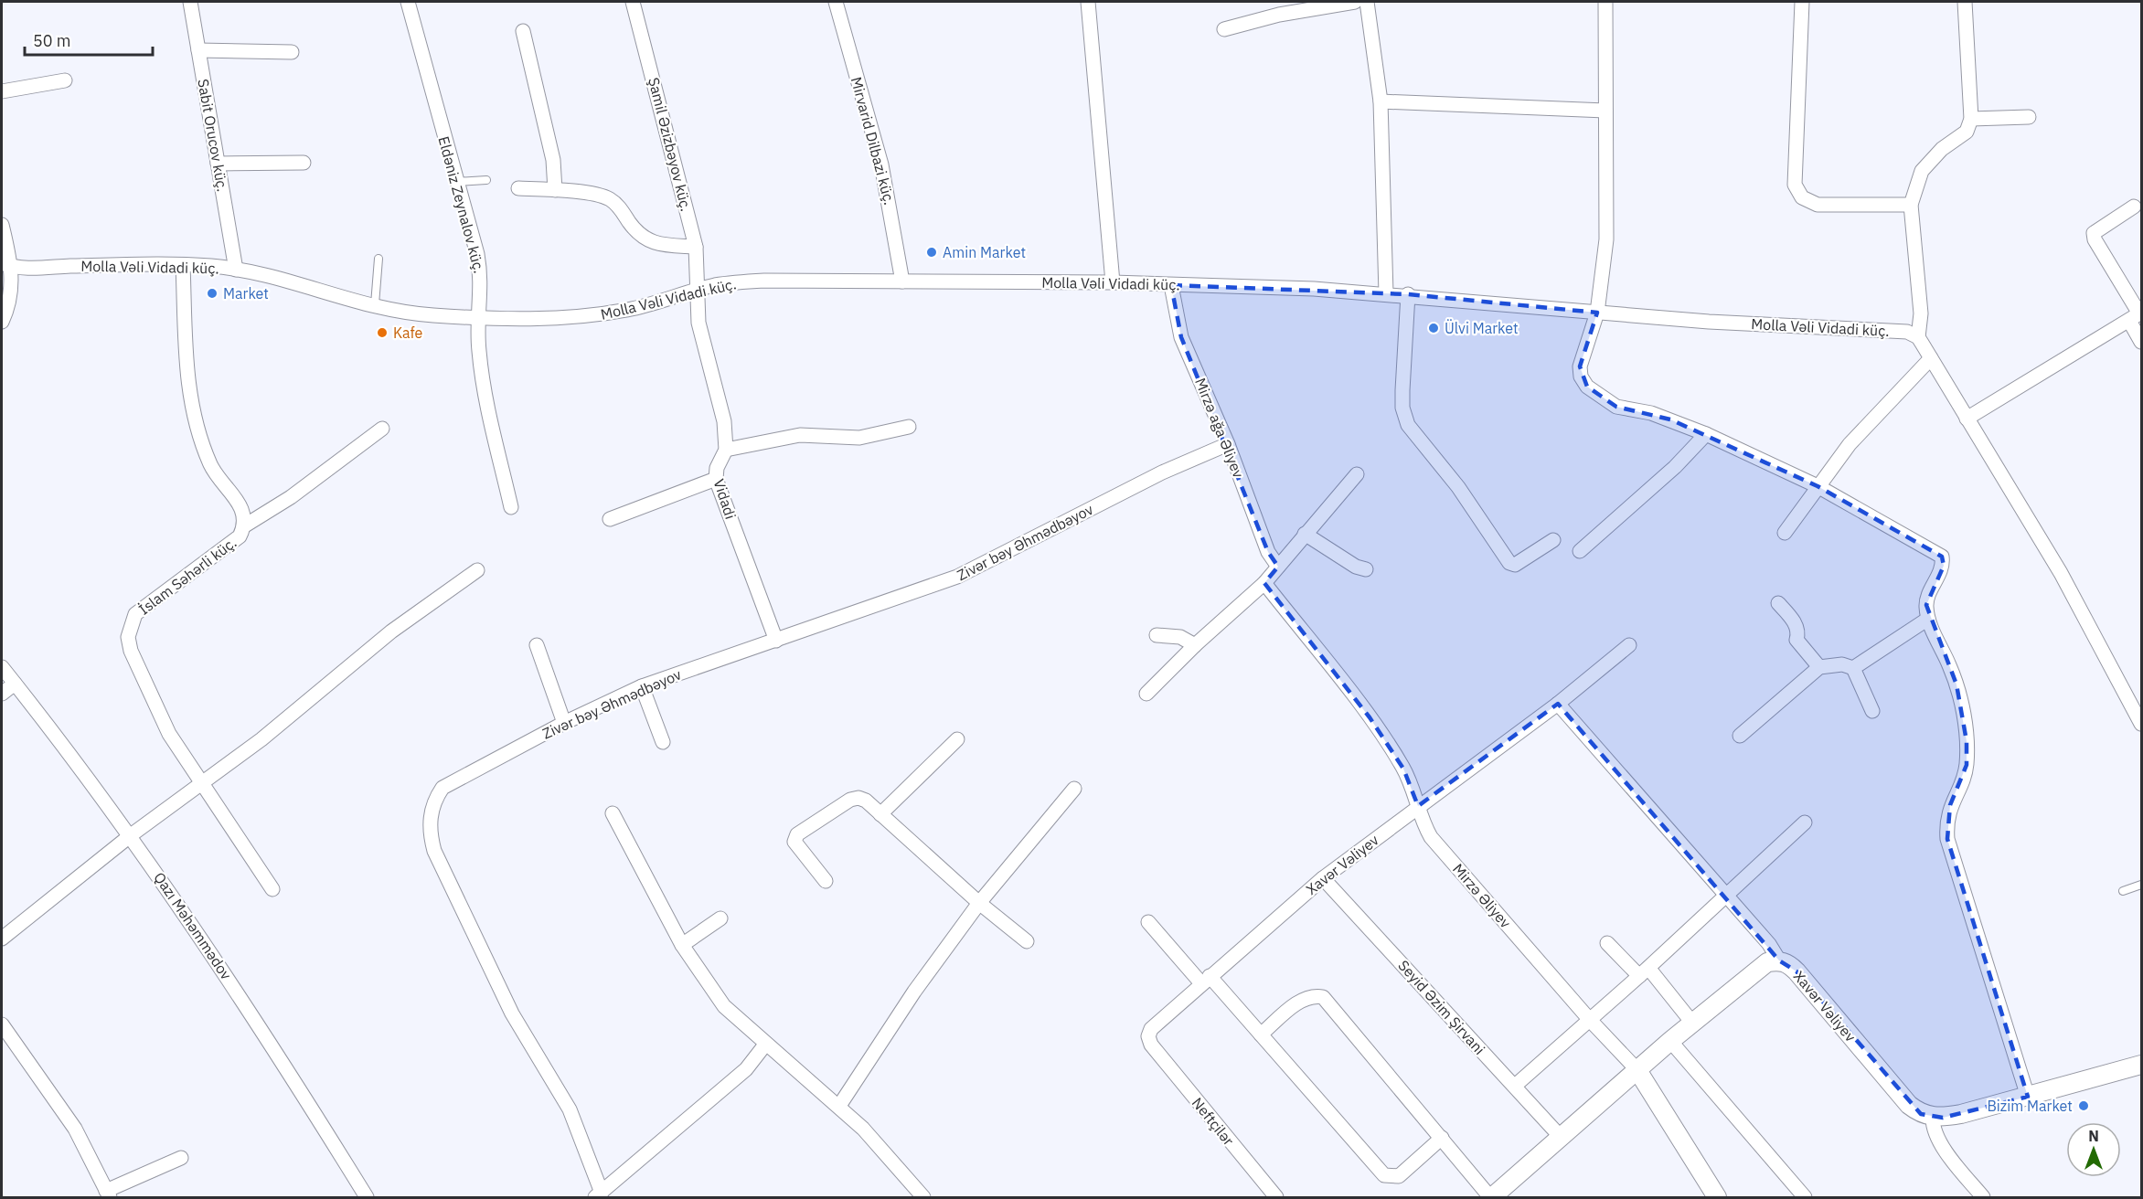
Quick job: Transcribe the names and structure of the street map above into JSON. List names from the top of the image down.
{
  "streets": {
    "street": [
      "Sabit Orucov küç.",
      "Mirvarid Dilbazi küç.",
      "Şamil Əzizbəyov küç.",
      "Eldəniz Zeynalov küç.",
      "Molla Vəli Vidadi küç.",
      "Mirzə ağa Əliyev",
      "Vidadi",
      "Zivər bəy Əhmədbəyov",
      "İslam Səhərli küç.",
      "Xavər Vəliyev",
      "Mirzə Əliyev",
      "Qazı Məhəmmədov",
      "Seyid Əzim Şirvani",
      "Neftçilər"
    ]
  },
  "crossings": [
    ["Sabit Orucov küç.", "Molla Vəli Vidadi küç."],
    ["Mirvarid Dilbazi küç.", "Molla Vəli Vidadi küç."],
    ["Şamil Əzizbəyov küç.", "Molla Vəli Vidadi küç."],
    ["Şamil Əzizbəyov küç.", "Vidadi"],
    ["Eldəniz Zeynalov küç.", "Molla Vəli Vidadi küç."],
    ["Molla Vəli Vidadi küç.", "Mirzə ağa Əliyev"],
    ["Molla Vəli Vidadi küç.", "Vidadi"],
    ["Molla Vəli Vidadi küç.", "İslam Səhərli küç."],
    ["Mirzə ağa Əliyev", "Zivər bəy Əhmədbəyov"],
    ["Vidadi", "Zivər bəy Əhmədbəyov"],
    ["Xavər Vəliyev", "Mirzə Əliyev"],
    ["Xavər Vəliyev", "Seyid Əzim Şirvani"],
    ["Xavər Vəliyev", "Neftçilər"]
  ],
  "places": [
    "Amin Market",
    "Market",
    "Ülvi Market",
    "Kafe",
    "Bizim Market"
  ],
  "scale_bar": "50 m",
  "north": "top"
}
